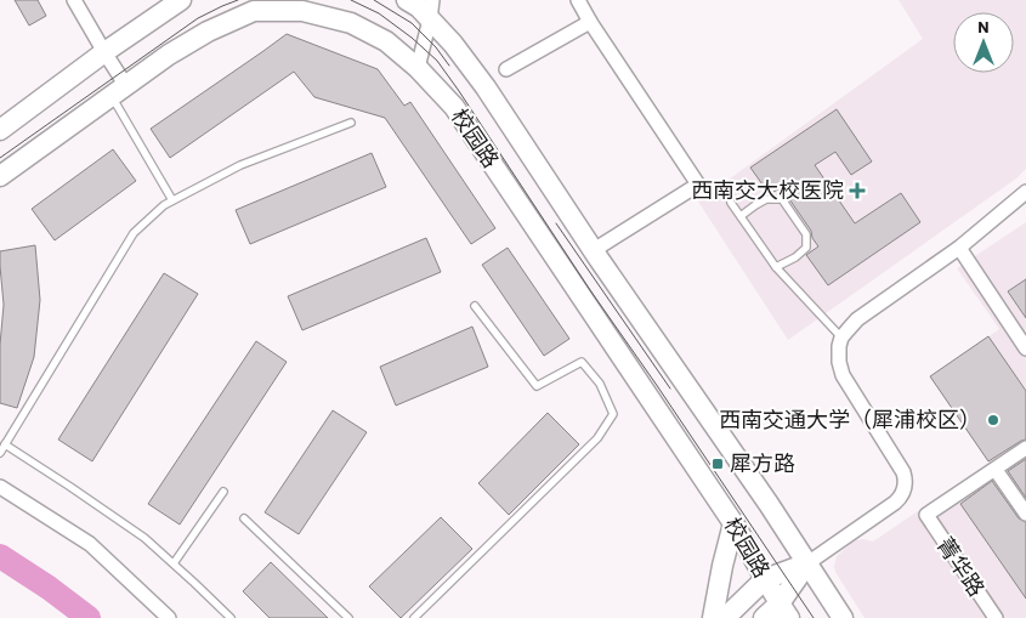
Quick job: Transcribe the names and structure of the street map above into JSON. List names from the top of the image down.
{
  "streets": {
    "street": ["校园路", "菁华路"]
  },
  "places": {
    "health": ["西南交大校医院"],
    "other": ["西南交通大学（犀浦校区）"],
    "transit": ["犀方路"]
  },
  "north": "top"
}
